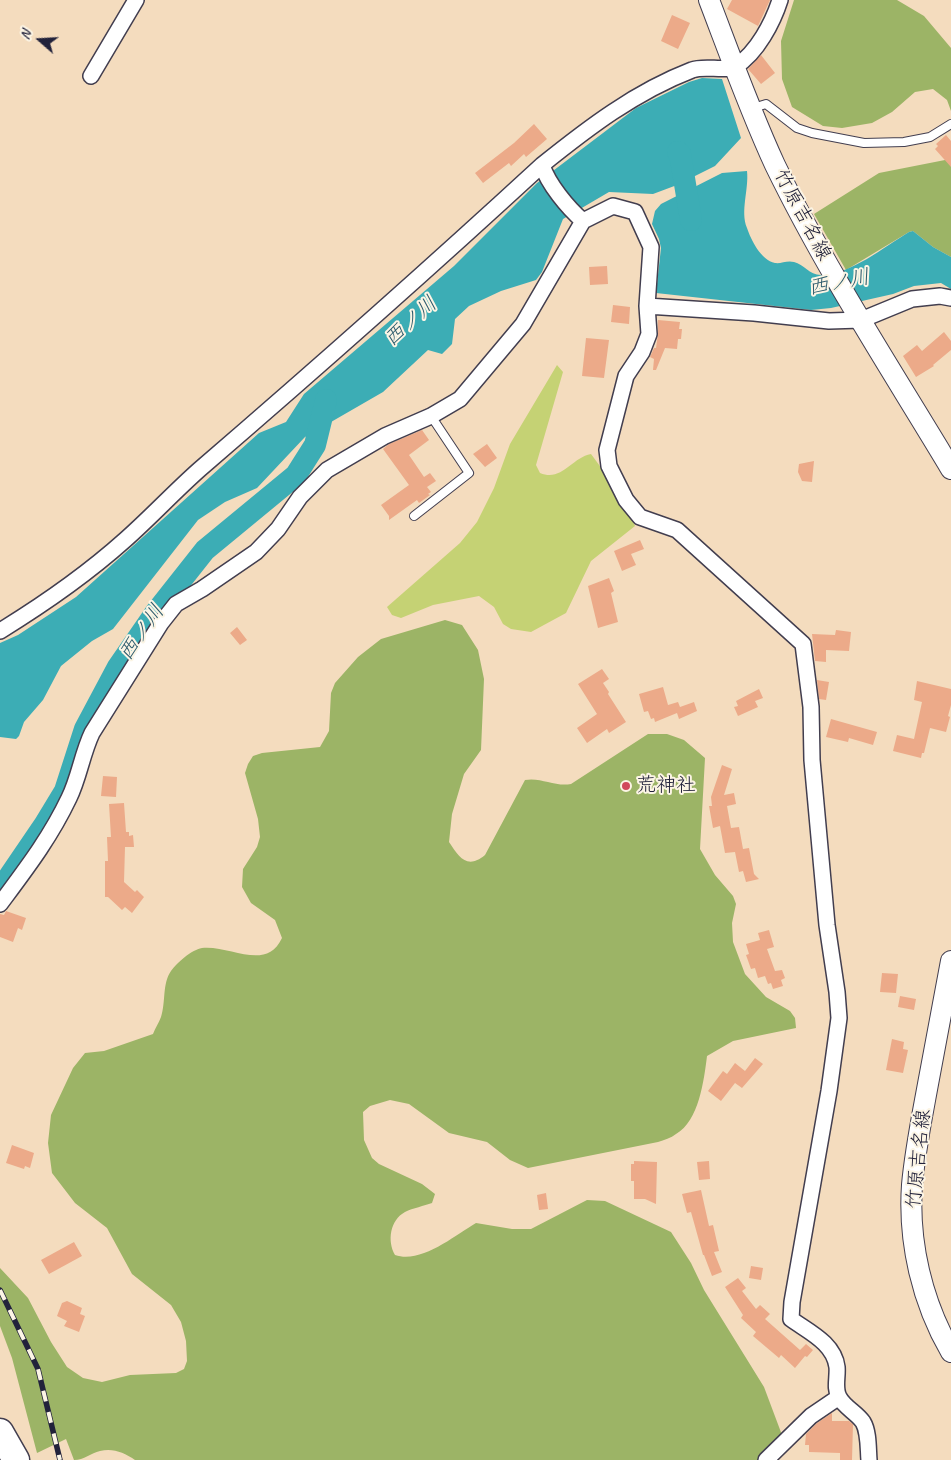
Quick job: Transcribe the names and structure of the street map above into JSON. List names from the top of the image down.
{
  "streets": {
    "main road": ["竹原吉名線"]
  },
  "water": ["西ノ川"],
  "places": ["荒神社"],
  "north": "left"
}
